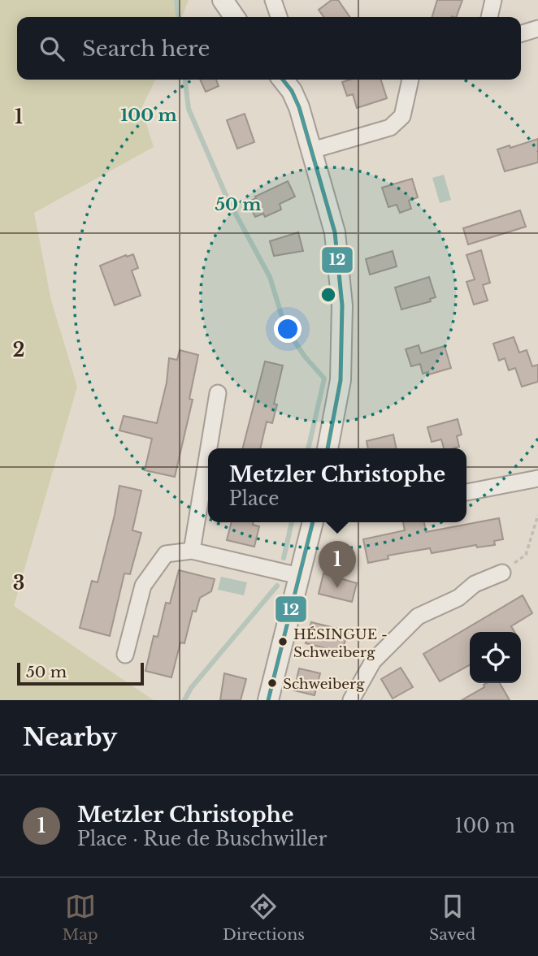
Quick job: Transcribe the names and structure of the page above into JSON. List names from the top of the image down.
{
  "places": ["HÉSINGUE - Schweiberg", "Schweiberg"],
  "lines": ["transit line 12"],
  "scale_bar": "50 m",
  "page": {
    "search": "Search here",
    "popup": ["Metzler Christophe", "Place"],
    "pins": "1",
    "scale": "50 m",
    "heading": "Nearby",
    "list": [
      {
        "mark": "1",
        "name": "Metzler Christophe",
        "note": "Place · Rue de Buschwiller",
        "value": "100 m"
      }
    ],
    "nav": ["Map", "Directions", "Saved"]
  },
  "grid": {
    "rows": ["1", "2", "3"]
  },
  "rings": ["100 m", "50 m"]
}
